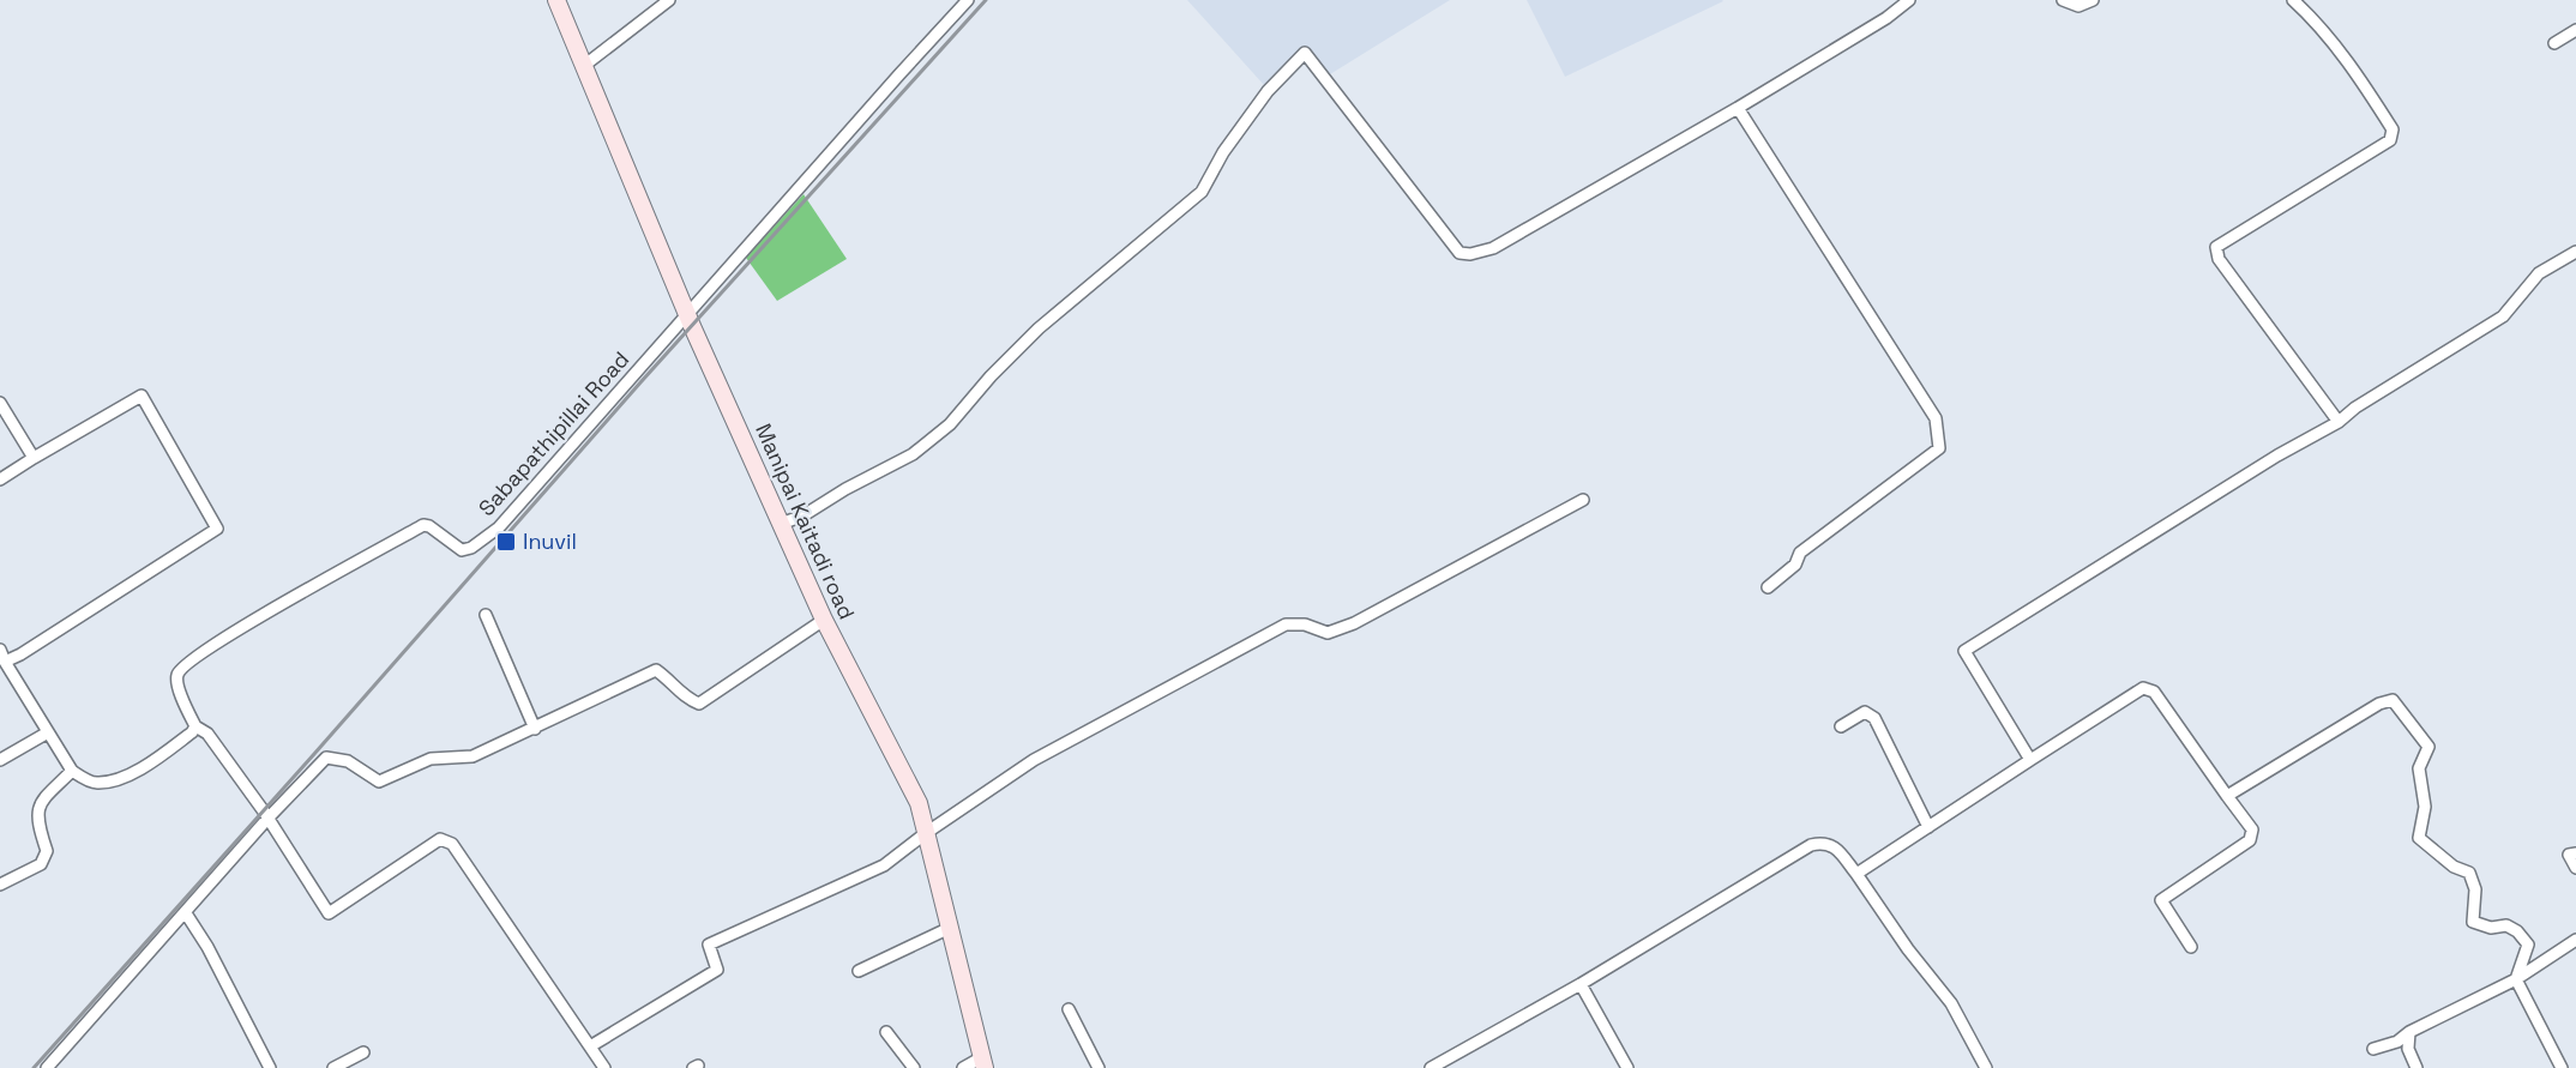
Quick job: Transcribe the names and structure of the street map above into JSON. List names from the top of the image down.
{
  "streets": {
    "main road": ["Manipai Kaitadi road"],
    "street": ["Sabapathipillai Road"]
  },
  "crossings": [
    ["Sabapathipillai Road", "Manipai Kaitadi road"]
  ],
  "places": {
    "transit": ["Inuvil"]
  }
}
